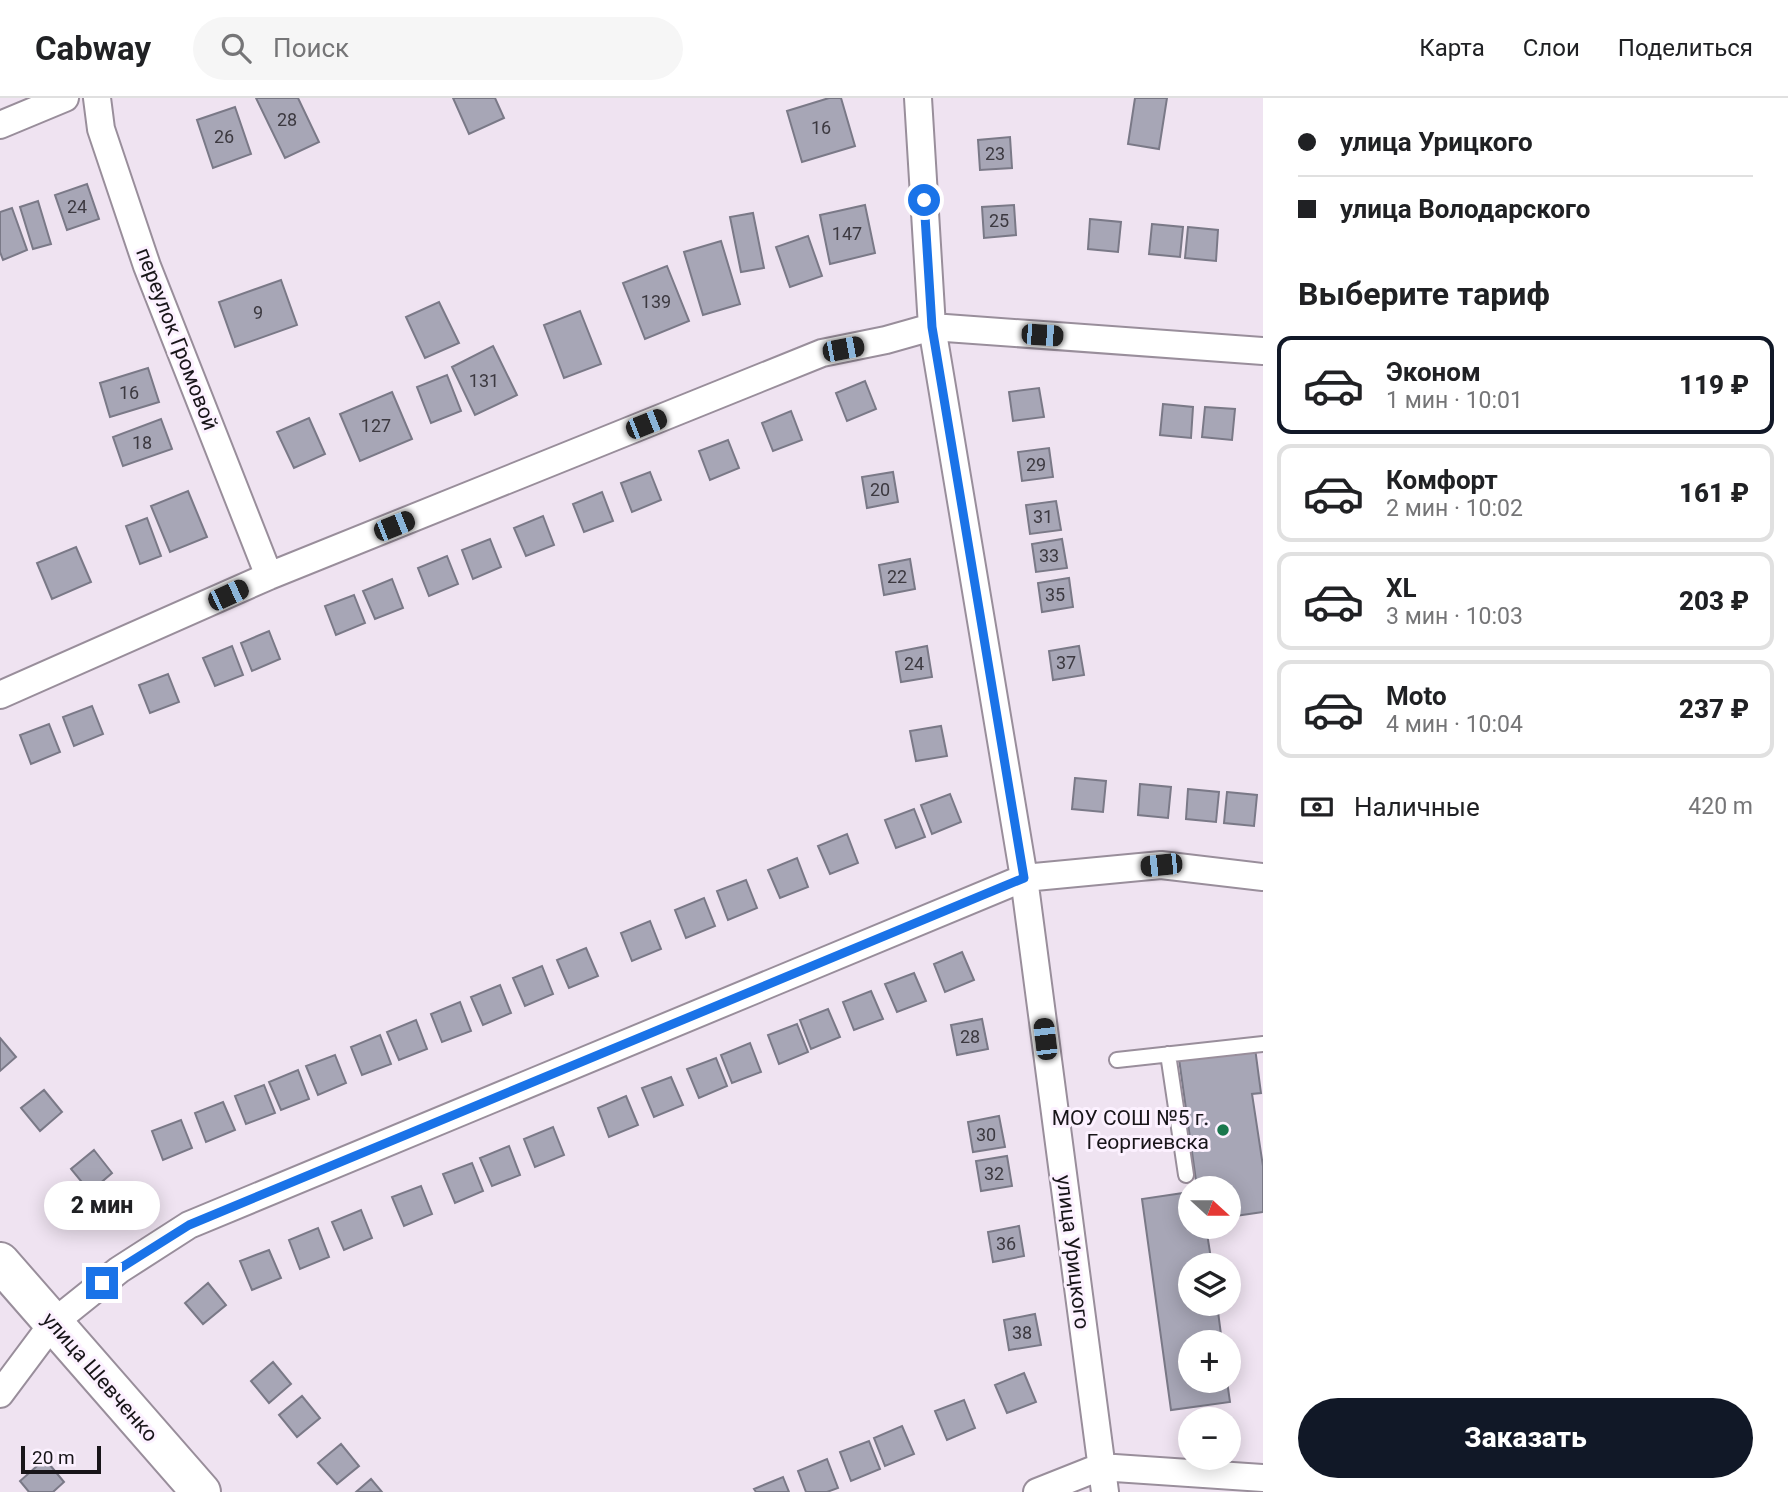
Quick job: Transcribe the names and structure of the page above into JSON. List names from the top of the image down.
{
  "streets": {
    "street": ["переулок Громовой", "улица Урицкого", "улица Шевченко"]
  },
  "places": ["МОУ СОШ №5 г. Георгиевска"],
  "house_numbers": [
    "28",
    "16",
    "26",
    "23",
    "24",
    "25",
    "147",
    "139",
    "9",
    "131",
    "16",
    "127",
    "18",
    "29",
    "20",
    "31",
    "33",
    "22",
    "35",
    "37",
    "24",
    "28",
    "30",
    "32",
    "36",
    "38"
  ],
  "scale_bar": "20 m",
  "north": "right",
  "page": {
    "header": "Cabway",
    "search": "Поиск",
    "nav": ["Карта", "Слои", "Поделиться"],
    "banner": ["улица Урицкого", "улица Володарского"],
    "heading": "Выберите тариф",
    "list": [
      {
        "name": "Эконом",
        "note": "1 мин · 10:01",
        "value": "119 ₽"
      },
      {
        "name": "Комфорт",
        "note": "2 мин · 10:02",
        "value": "161 ₽"
      },
      {
        "name": "XL",
        "note": "3 мин · 10:03",
        "value": "203 ₽"
      },
      {
        "name": "Moto",
        "note": "4 мин · 10:04",
        "value": "237 ₽"
      }
    ],
    "pay": ["Наличные", "420 m"],
    "map_buttons": ["+", "−"],
    "bubble": "2 мин",
    "buttons": "Заказать",
    "scale": "20 m"
  }
}
